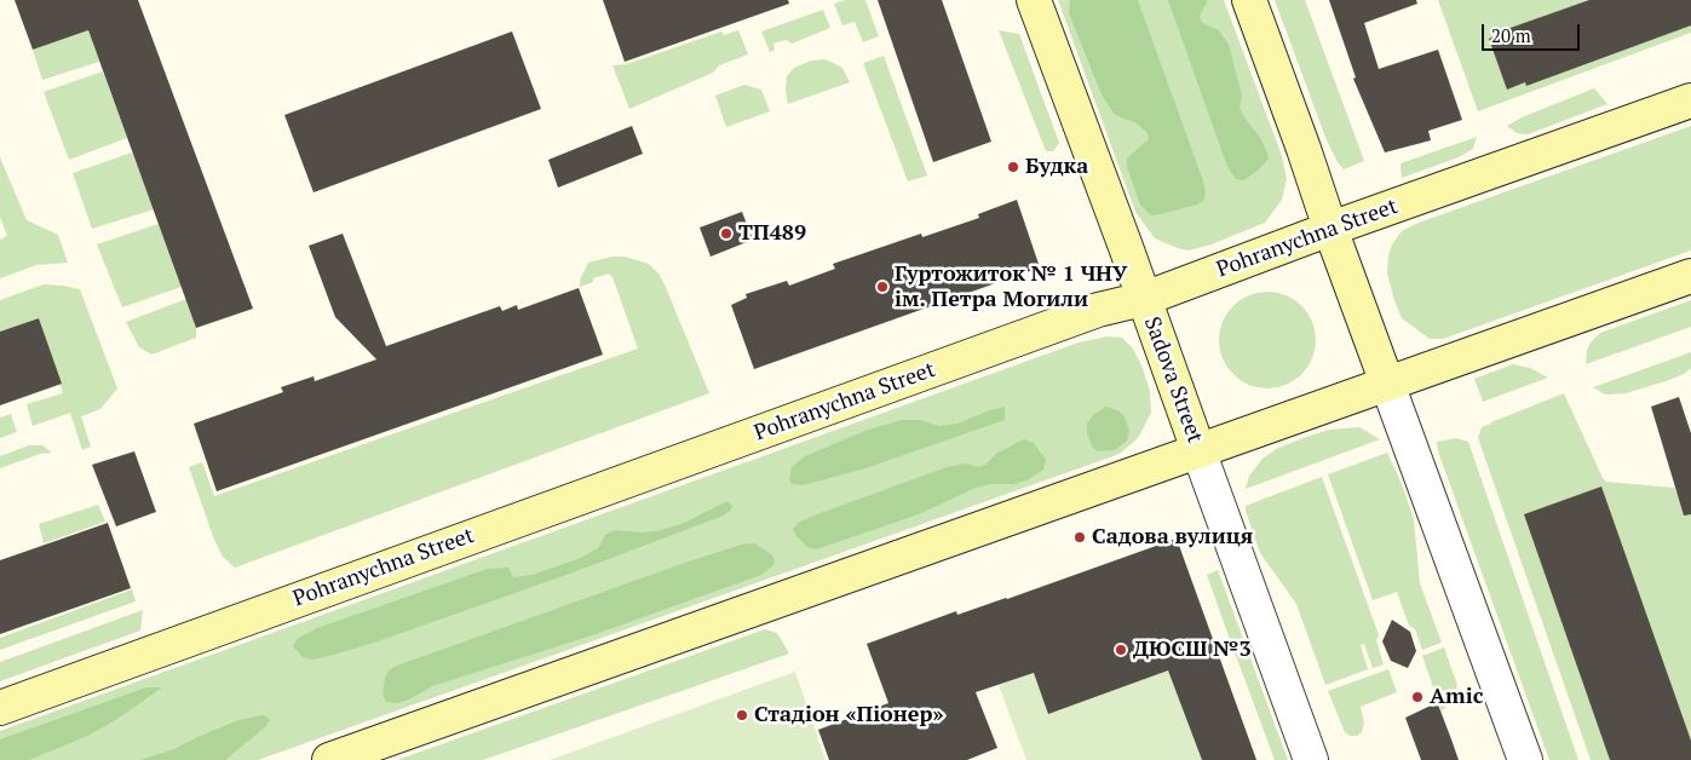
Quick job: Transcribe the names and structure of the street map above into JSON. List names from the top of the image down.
{
  "streets": {
    "main road": ["Pohranychna Street", "Sadova Street"]
  },
  "crossings": [
    ["Pohranychna Street", "Sadova Street"]
  ],
  "places": [
    "Будка",
    "ТП489",
    "Гуртожиток № 1 ЧНУ ім. Петра Могили",
    "Садова вулиця",
    "ДЮСШ №3",
    "Amic",
    "Стадіон «Піонер»"
  ],
  "scale_bar": "20 m"
}
